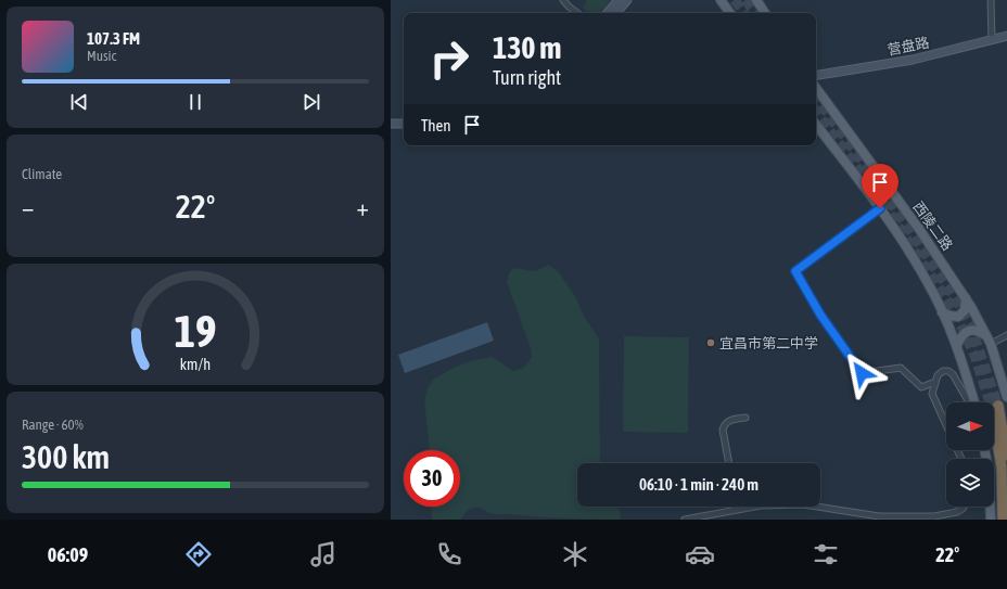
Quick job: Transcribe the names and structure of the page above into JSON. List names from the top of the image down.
{
  "streets": {
    "main road": ["西陵二路"],
    "street": ["营盘路"]
  },
  "places": ["宜昌市第二中学"],
  "north": "right",
  "page": {
    "turn": ["130 m", "Turn right"],
    "song": ["107.3 FM", "Music"],
    "then": "Then",
    "tile": [
      "Climate",
      ["Range · 60%", "300 km"]
    ],
    "heat": ["−", "22°", "+"],
    "limit": "30",
    "trip": "06:10 · 1 min · 240 m",
    "tabs": ["06:09", "22°"],
    "gauge": ["19", "km/h"]
  }
}
